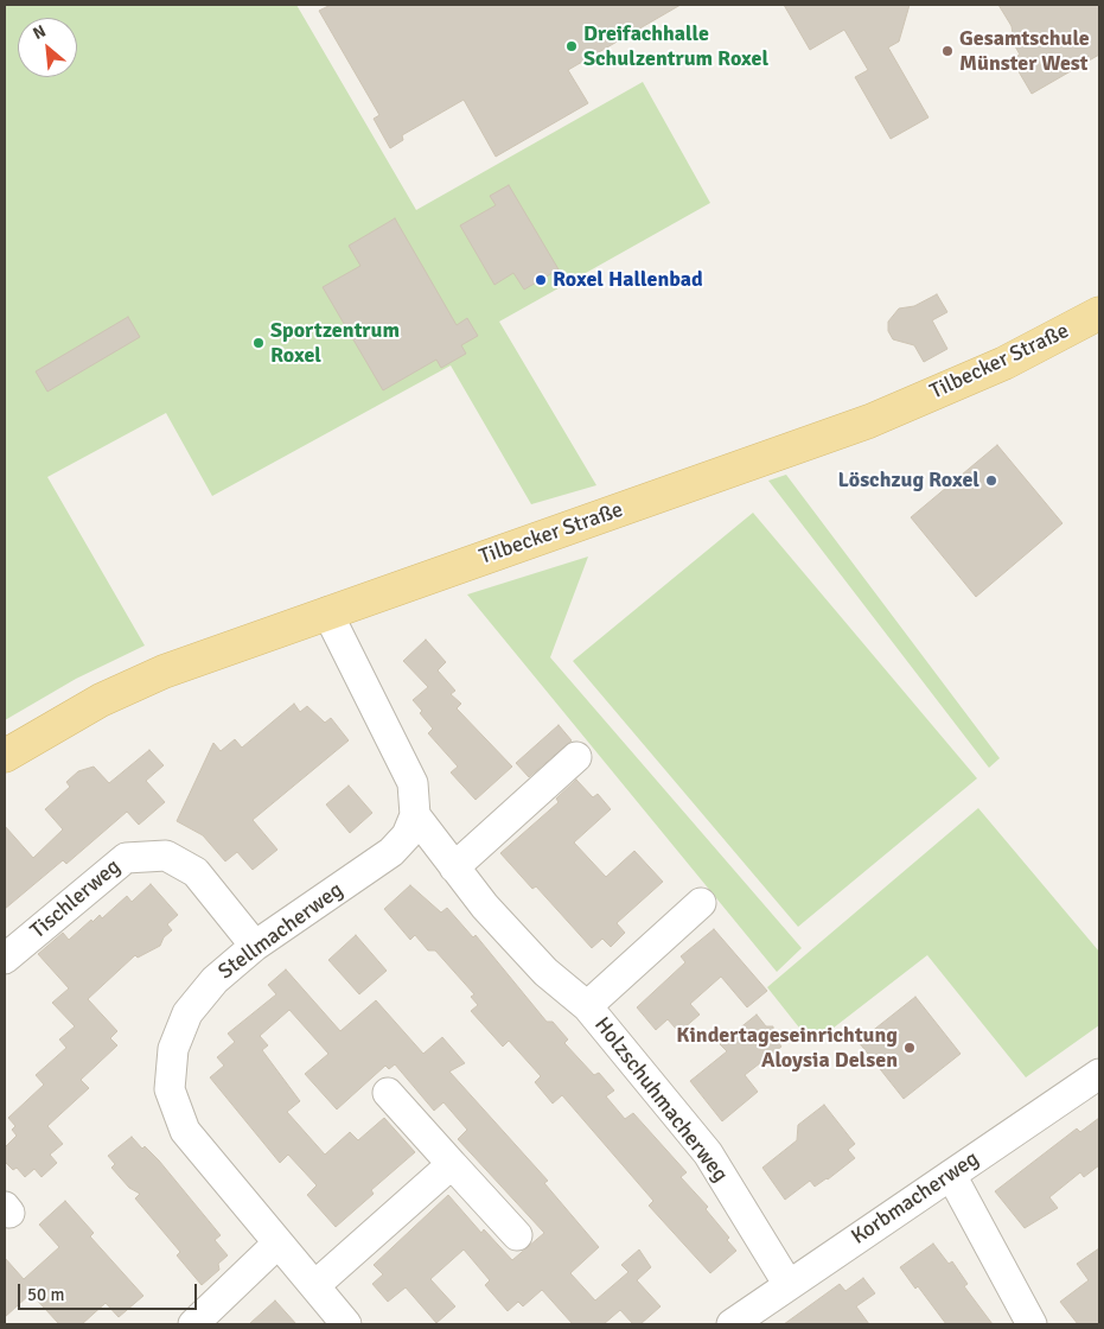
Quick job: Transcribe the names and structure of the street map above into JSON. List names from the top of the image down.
{
  "streets": {
    "main road": ["Tilbecker Straße"],
    "street": [
      "Tischlerweg",
      "Stellmacherweg",
      "Holzschuhmacherweg",
      "Korbmacherweg"
    ]
  },
  "crossings": [
    ["Tischlerweg", "Stellmacherweg"],
    ["Stellmacherweg", "Holzschuhmacherweg"],
    ["Holzschuhmacherweg", "Korbmacherweg"]
  ],
  "places": [
    "Dreifachhalle Schulzentrum Roxel",
    "Gesamtschule Münster West",
    "Roxel Hallenbad",
    "Sportzentrum Roxel",
    "Löschzug Roxel",
    "Kindertageseinrichtung Aloysia Delsen"
  ],
  "scale_bar": "50 m",
  "north": "top left"
}
